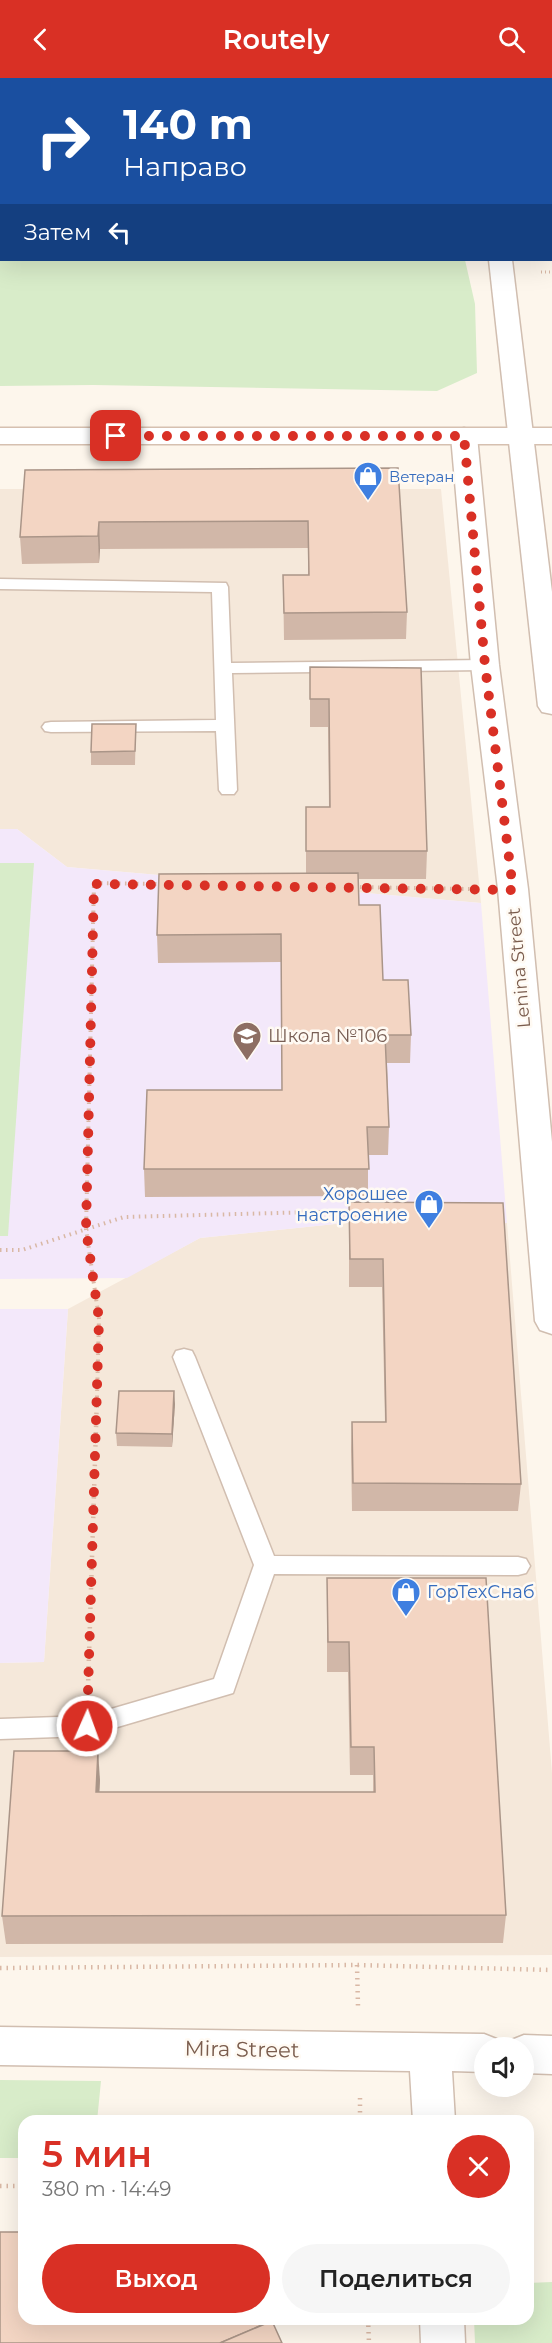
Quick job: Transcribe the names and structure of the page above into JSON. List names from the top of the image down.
{
  "streets": {
    "street": ["Lenina Street", "Mira Street"]
  },
  "places": {
    "shop": ["Ветеран", "Хорошее настроение", "ГорТехСнаб"],
    "school or university": ["Школа №106"]
  },
  "page": {
    "header": "Routely",
    "turn": ["140 m", "Направо"],
    "then": "Затем",
    "heading": ["5 мин", "380 m · 14:49"],
    "buttons": ["Выход", "Поделиться"]
  }
}
